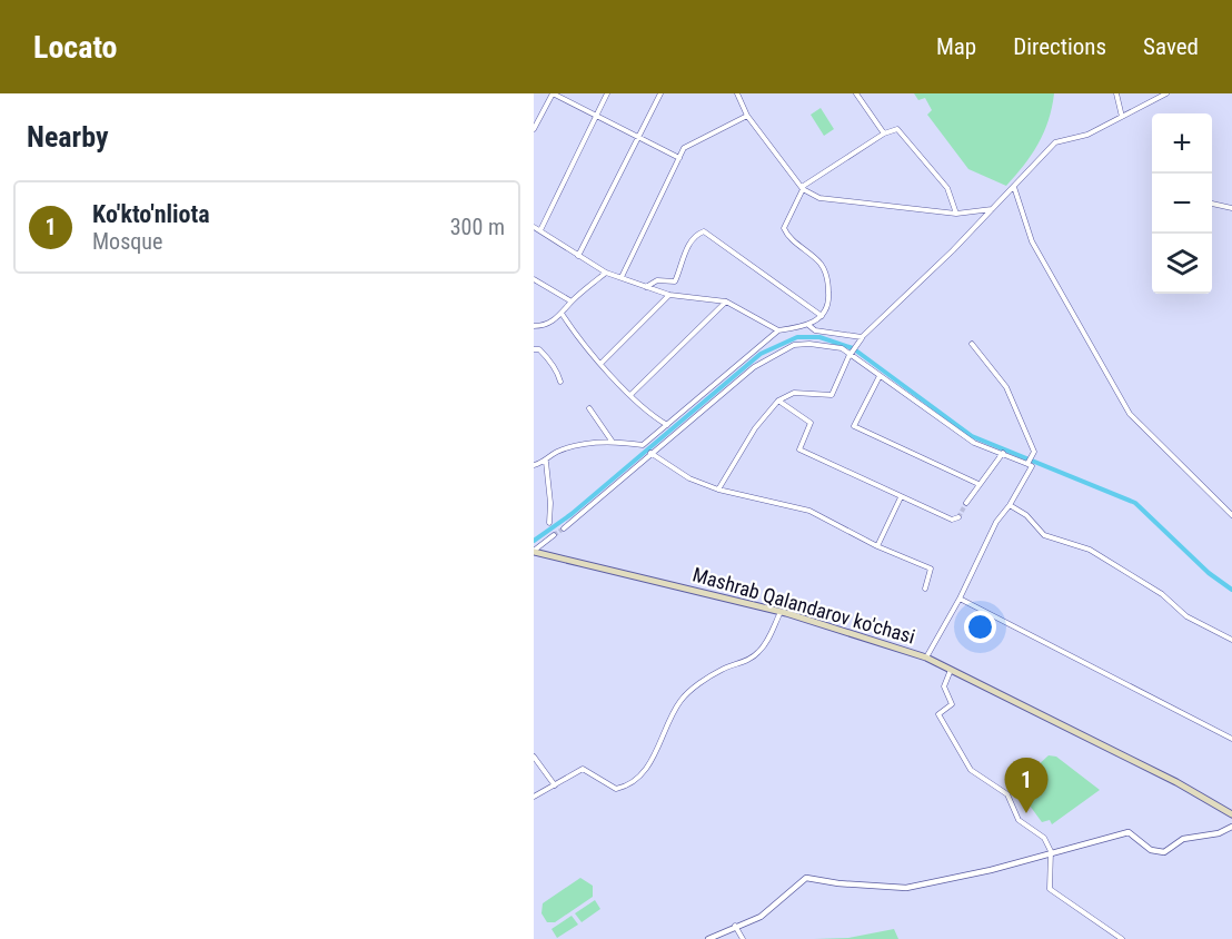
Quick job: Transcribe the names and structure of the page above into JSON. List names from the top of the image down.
{
  "streets": {
    "main road": ["Mashrab Qalandarov ko'chasi"]
  },
  "page": {
    "header": "Locato",
    "nav": ["Map", "Directions", "Saved"],
    "heading": "Nearby",
    "map_buttons": ["+", "−"],
    "list": [
      {
        "mark": "1",
        "name": "Ko'kto'nliota",
        "note": "Mosque",
        "value": "300 m"
      }
    ],
    "pins": "1"
  }
}
